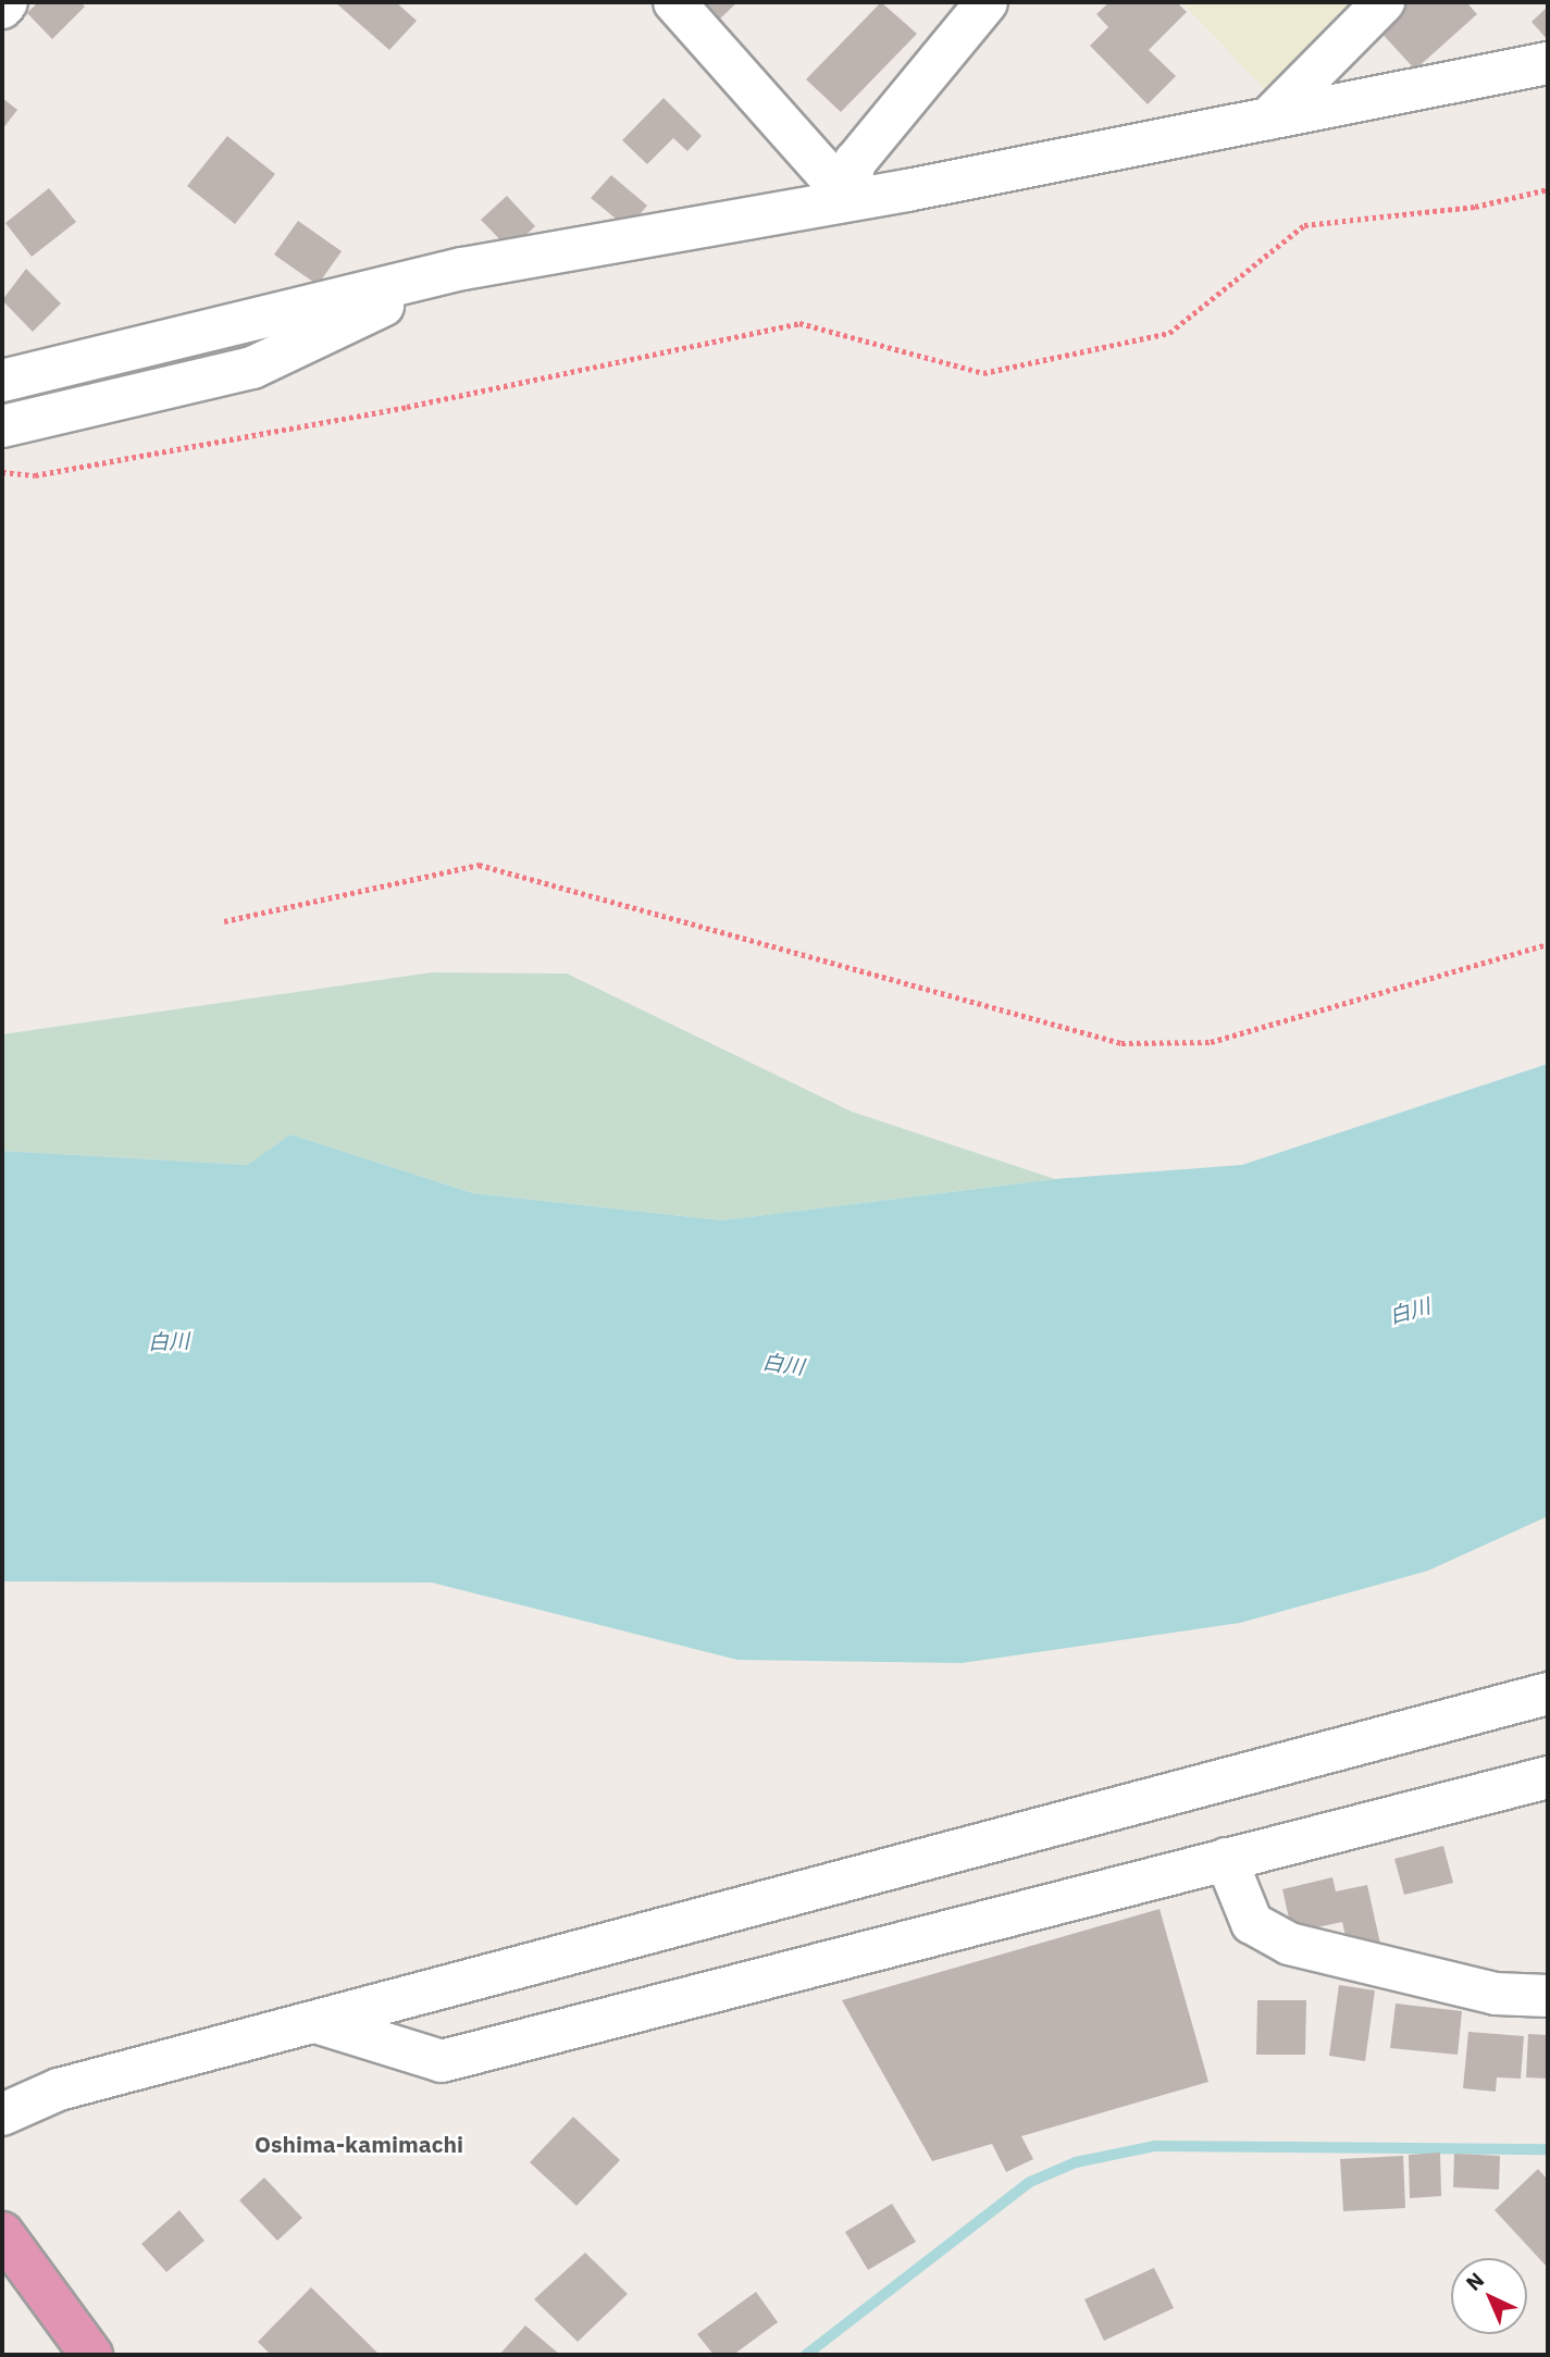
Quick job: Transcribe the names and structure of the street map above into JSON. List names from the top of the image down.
{
  "districts": ["Oshima-kamimachi"],
  "water": ["白川"],
  "north": "top left"
}
